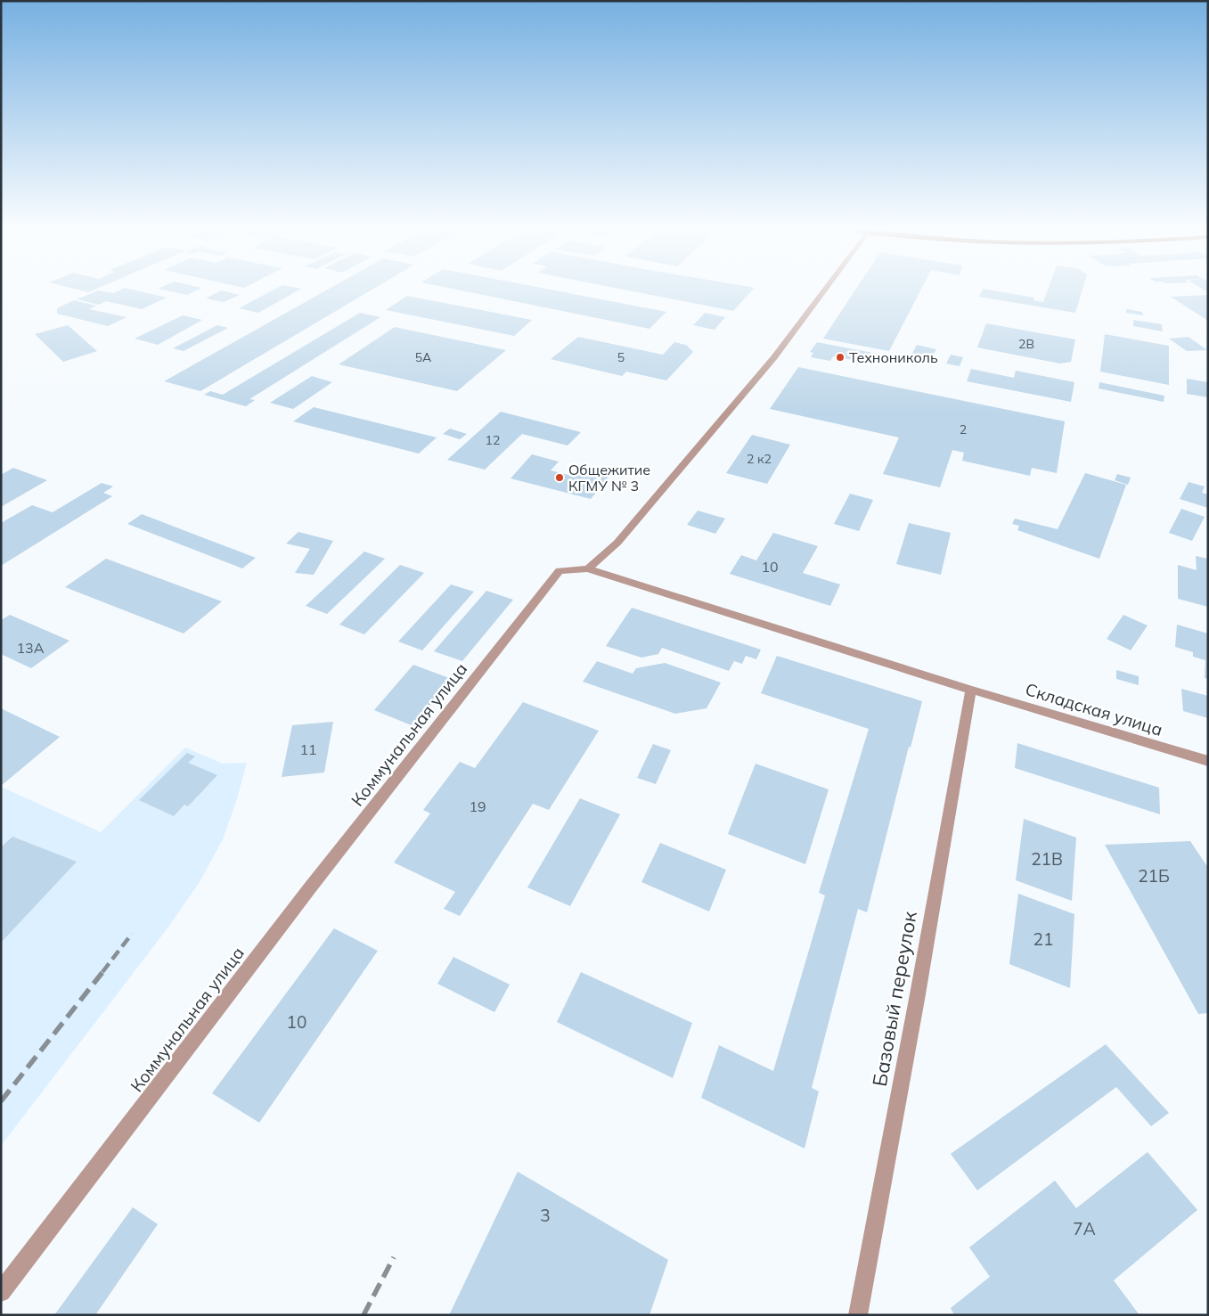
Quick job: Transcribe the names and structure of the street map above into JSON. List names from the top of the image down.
{
  "streets": {
    "street": ["Складская улица", "Коммунальная улица", "Базовый переулок"]
  },
  "crossings": [
    ["Складская улица", "Коммунальная улица"],
    ["Складская улица", "Базовый переулок"]
  ],
  "places": ["Технониколь", "Общежитие КГМУ № 3"],
  "house_numbers": [
    "2В",
    "5А",
    "5",
    "2",
    "12",
    "2 к2",
    "10",
    "13А",
    "11",
    "19",
    "21В",
    "21Б",
    "21",
    "10",
    "3",
    "7А"
  ]
}
